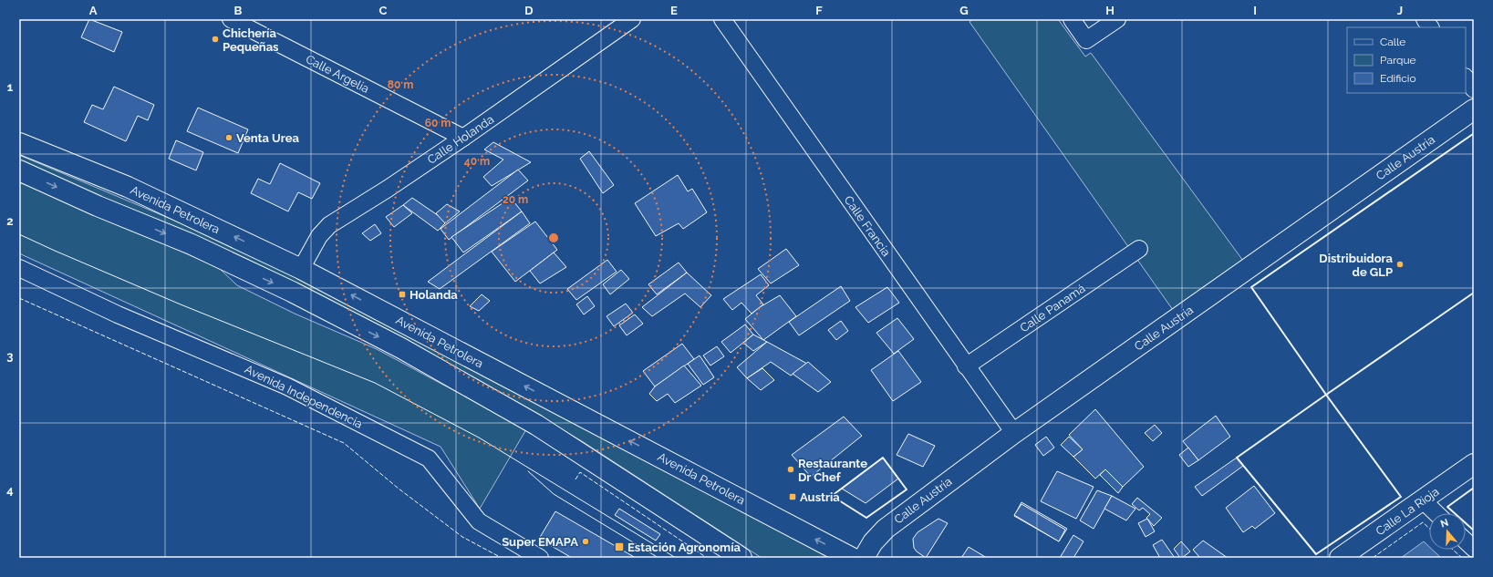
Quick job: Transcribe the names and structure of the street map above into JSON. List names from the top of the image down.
{
  "streets": {
    "main road": ["Calle Austria", "Avenida Petrolera", "Calle La Rioja"],
    "street": [
      "Calle Argelia",
      "Calle Holanda",
      "Calle Francia",
      "Calle Panamá",
      "Avenida Independencia"
    ]
  },
  "crossings": [
    ["Calle Argelia", "Calle Holanda"],
    ["Calle Holanda", "Avenida Petrolera"],
    ["Calle Austria", "Calle Francia"],
    ["Calle Francia", "Calle Panamá"]
  ],
  "places": {
    "other": [
      "Chichería Pequeñas",
      "Venta Urea",
      "Distribuidora de GLP",
      "Restaurante Dr Chef",
      "Super EMAPA"
    ],
    "transit": ["Holanda", "Austria", "Estación Agronomía"]
  },
  "legend": ["Calle", "Parque", "Edificio"],
  "north": "top",
  "grid": {
    "columns": [
      "A",
      "B",
      "C",
      "D",
      "E",
      "F",
      "G",
      "H",
      "I",
      "J"
    ],
    "rows": [
      "1",
      "2",
      "3",
      "4"
    ]
  },
  "rings": [
    "80 m",
    "60 m",
    "40 m",
    "20 m"
  ]
}
